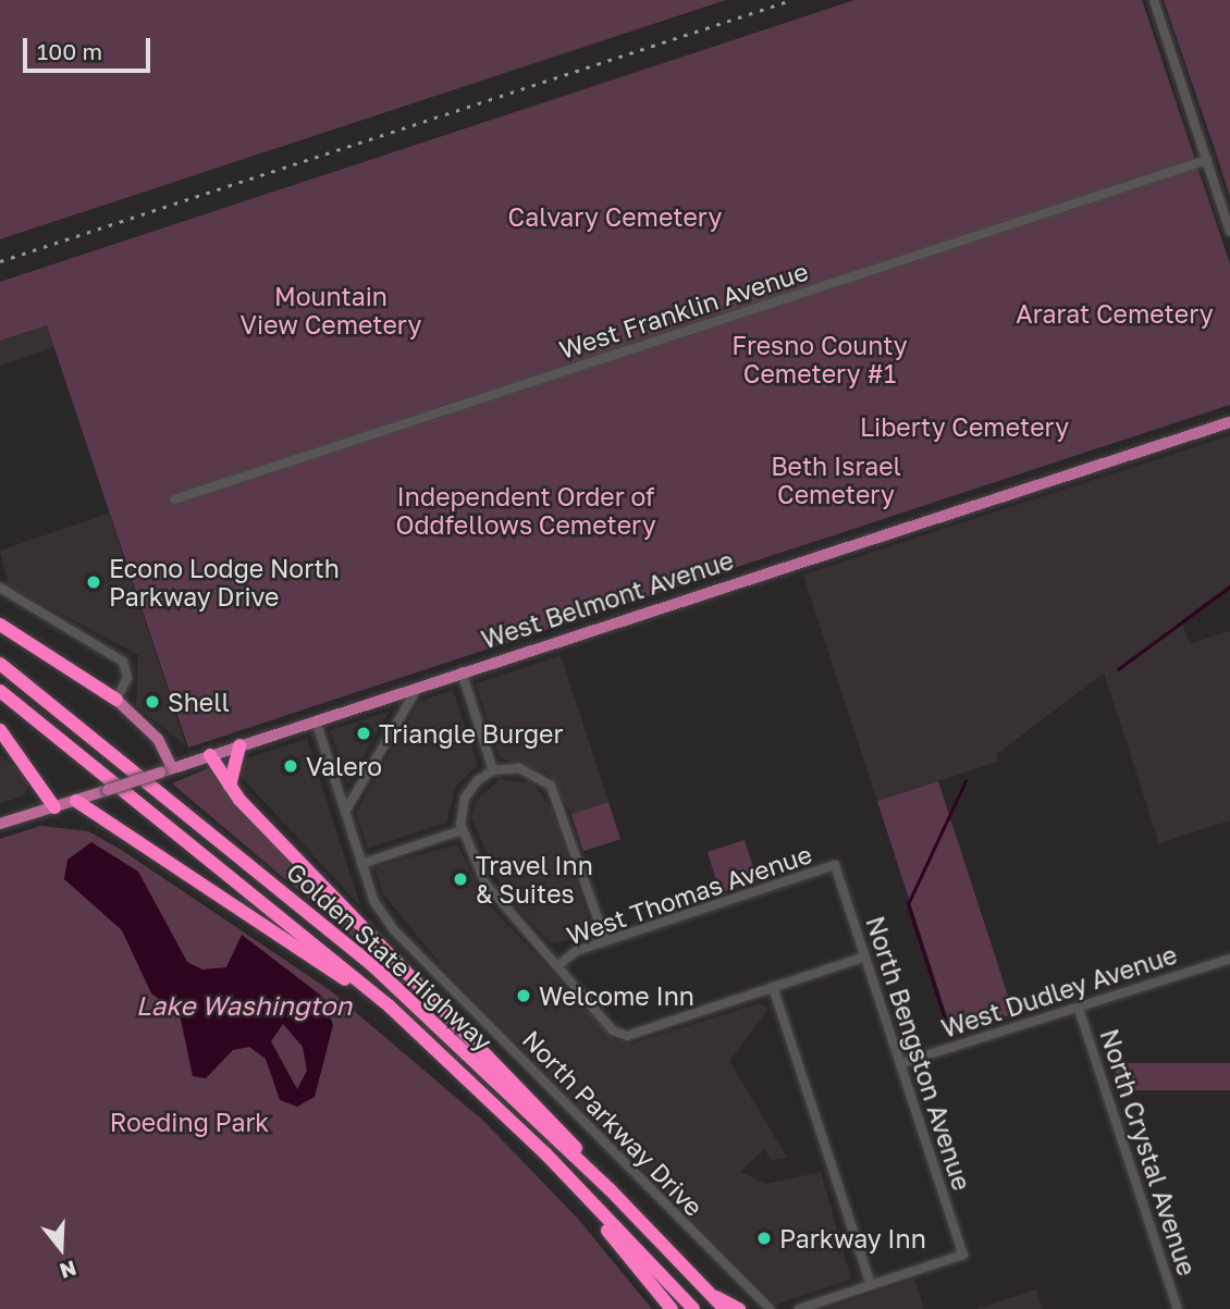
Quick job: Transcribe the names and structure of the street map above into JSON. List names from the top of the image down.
{
  "streets": {
    "highway": ["Golden State Highway"],
    "main road": ["West Belmont Avenue"],
    "street": [
      "West Franklin Avenue",
      "West Thomas Avenue",
      "West Dudley Avenue",
      "North Bengston Avenue",
      "North Parkway Drive",
      "North Crystal Avenue"
    ]
  },
  "crossings": [
    ["West Belmont Avenue", "North Parkway Drive"],
    ["West Thomas Avenue", "North Bengston Avenue"],
    ["West Dudley Avenue", "North Bengston Avenue"],
    ["West Dudley Avenue", "North Crystal Avenue"]
  ],
  "water": ["Lake Washington"],
  "parks": [
    "Calvary Cemetery",
    "Mountain View Cemetery",
    "Ararat Cemetery",
    "Fresno County Cemetery #1",
    "Liberty Cemetery",
    "Beth Israel Cemetery",
    "Independent Order of Oddfellows Cemetery",
    "Roeding Park"
  ],
  "places": [
    "Econo Lodge North Parkway Drive",
    "Shell",
    "Triangle Burger",
    "Valero",
    "Travel Inn & Suites",
    "Welcome Inn",
    "Parkway Inn"
  ],
  "scale_bar": "100 m",
  "north": "bottom"
}
